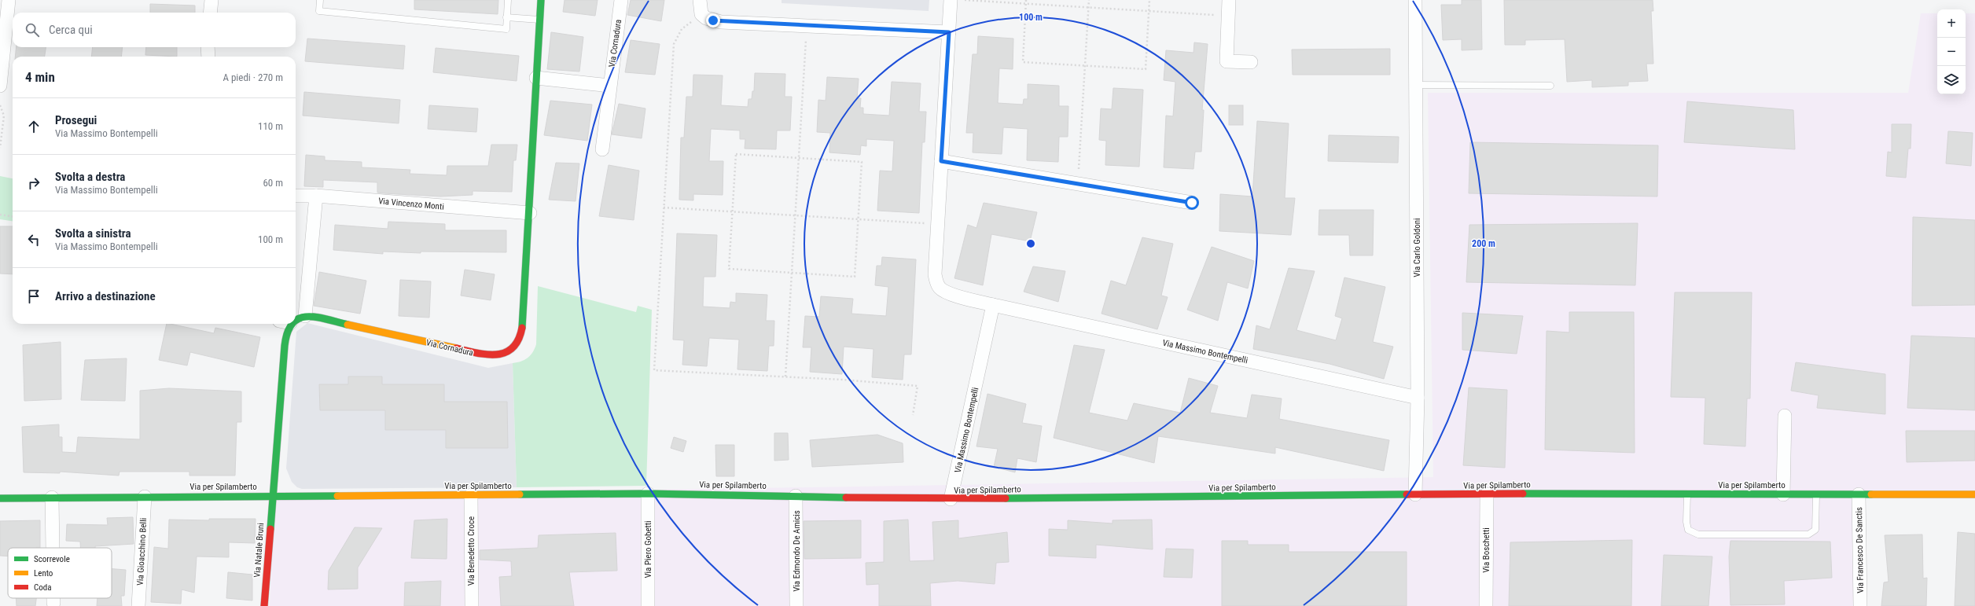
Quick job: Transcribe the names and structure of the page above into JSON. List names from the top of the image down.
{
  "streets": {
    "main road": ["Via Cornadura", "Via per Spilamberto", "Via Natale Bruni"],
    "street": [
      "Via Vincenzo Monti",
      "Via Carlo Goldoni",
      "Via Massimo Bontempelli",
      "Via Piero Gobetti",
      "Via Boschetti",
      "Via Francesco De Sanctis",
      "Via Benedetto Croce",
      "Via Edmondo De Amicis",
      "Via Gioacchino Belli"
    ]
  },
  "crossings": [
    ["Via Cornadura", "Via Vincenzo Monti"],
    ["Via Carlo Goldoni", "Via Massimo Bontempelli"],
    ["Via Carlo Goldoni", "Via per Spilamberto"],
    ["Via Massimo Bontempelli", "Via per Spilamberto"],
    ["Via per Spilamberto", "Via Piero Gobetti"],
    ["Via per Spilamberto", "Via Natale Bruni"],
    ["Via per Spilamberto", "Via Boschetti"],
    ["Via per Spilamberto", "Via Francesco De Sanctis"],
    ["Via per Spilamberto", "Via Benedetto Croce"],
    ["Via per Spilamberto", "Via Edmondo De Amicis"],
    ["Via per Spilamberto", "Via Gioacchino Belli"]
  ],
  "legend": ["Scorrevole", "Lento", "Coda"],
  "page": {
    "map_buttons": ["+", "−"],
    "search": "Cerca qui",
    "heading": ["4 min", "A piedi · 270 m"],
    "list": [
      ["Prosegui", "Via Massimo Bontempelli", "110 m"],
      ["Svolta a destra", "Via Massimo Bontempelli", "60 m"],
      ["Svolta a sinistra", "Via Massimo Bontempelli", "100 m"],
      "Arrivo a destinazione"
    ]
  },
  "rings": ["100 m", "200 m"]
}
